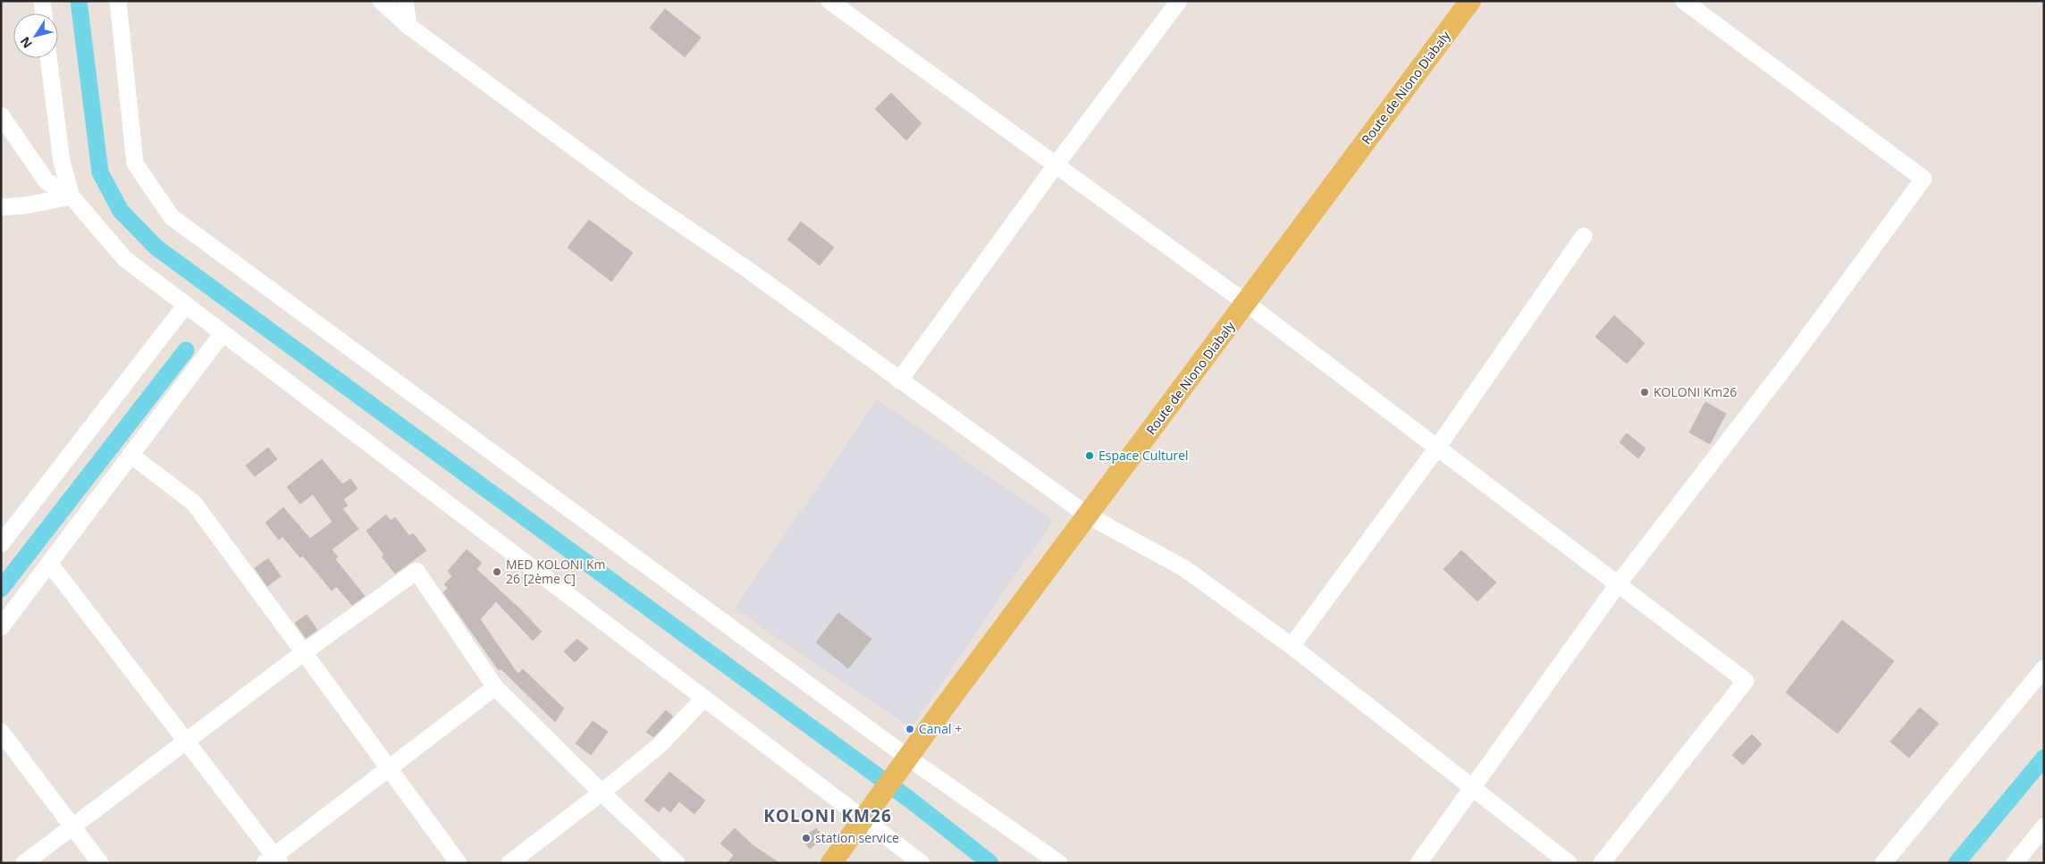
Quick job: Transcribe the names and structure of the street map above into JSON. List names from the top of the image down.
{
  "streets": {
    "main road": ["Route de Niono Diabaly"]
  },
  "districts": ["KOLONI KM26"],
  "places": [
    "KOLONI Km26",
    "Espace Culturel",
    "MED KOLONI Km 26 [2ème C]",
    "Canal +",
    "station service"
  ],
  "north": "bottom left"
}
